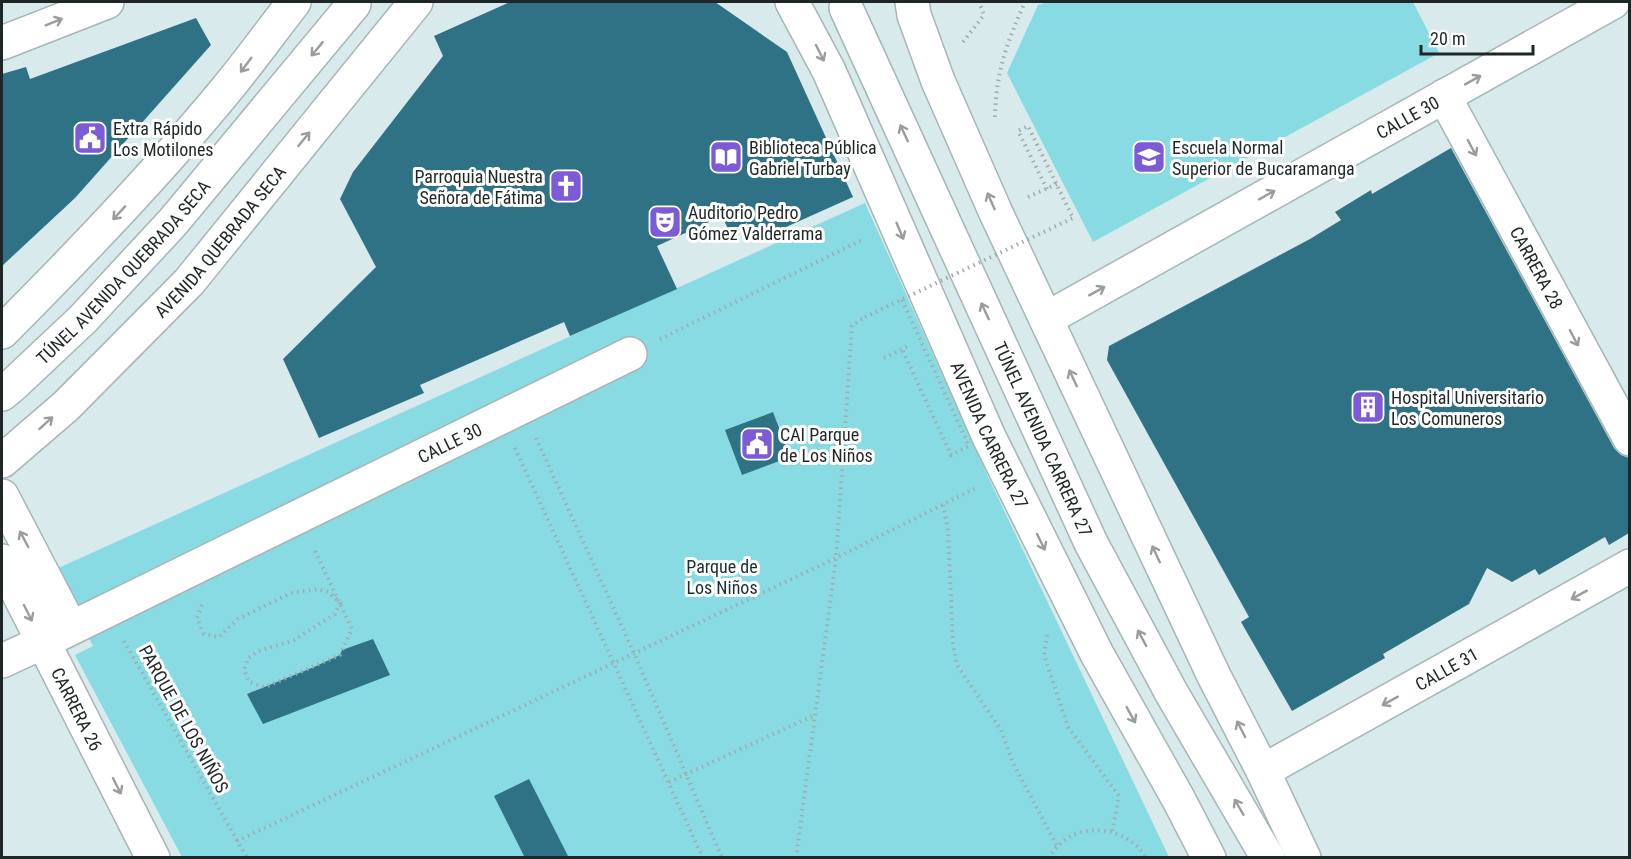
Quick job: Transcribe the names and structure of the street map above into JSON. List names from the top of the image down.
{
  "streets": {
    "main road": [
      "CALLE 30",
      "AVENIDA QUEBRADA SECA",
      "CARRERA 28",
      "TÚNEL AVENIDA QUEBRADA SECA",
      "AVENIDA CARRERA 27",
      "TÚNEL AVENIDA CARRERA 27",
      "CALLE 31",
      "CARRERA 26"
    ],
    "path": ["PARQUE DE LOS NIÑOS"]
  },
  "crossings": [
    ["CALLE 30", "CARRERA 28"],
    ["CALLE 30", "CARRERA 26"],
    ["CALLE 30", "PARQUE DE LOS NIÑOS"]
  ],
  "one_way": ["CALLE 30", "CARRERA 28", "CALLE 31"],
  "parks": ["Parque de Los Niños"],
  "places": {
    "public building": ["Extra Rápido Los Motilones", "CAI Parque de Los Niños"],
    "library": ["Biblioteca Pública Gabriel Turbay"],
    "school or university": ["Escuela Normal Superior de Bucaramanga"],
    "church": ["Parroquia Nuestra Señora de Fátima"],
    "theatre": ["Auditorio Pedro Gómez Valderrama"],
    "building": ["Hospital Universitario Los Comuneros"]
  },
  "scale_bar": "20 m"
}
